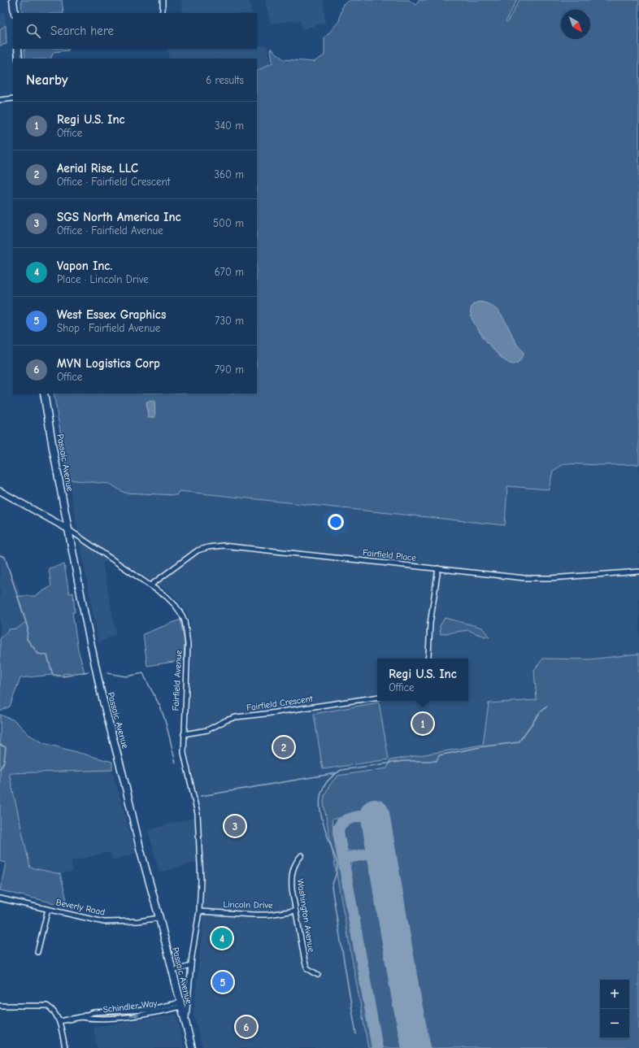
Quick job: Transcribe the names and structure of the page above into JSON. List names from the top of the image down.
{
  "streets": {
    "main road": ["Passaic Avenue"],
    "street": [
      "Fairfield Place",
      "Fairfield Avenue",
      "Fairfield Crescent",
      "Lincoln Drive",
      "Beverly Road",
      "Washington Avenue",
      "Schindler Way"
    ]
  },
  "crossings": [
    ["Passaic Avenue", "Fairfield Avenue"],
    ["Passaic Avenue", "Beverly Road"],
    ["Passaic Avenue", "Schindler Way"],
    ["Fairfield Place", "Fairfield Avenue"],
    ["Fairfield Avenue", "Fairfield Crescent"],
    ["Fairfield Avenue", "Lincoln Drive"],
    ["Lincoln Drive", "Washington Avenue"]
  ],
  "north": "bottom right",
  "page": {
    "search": "Search here",
    "heading": ["Nearby", "6 results"],
    "list": [
      {
        "mark": "1",
        "name": "Regi U.S. Inc",
        "note": "Office",
        "value": "340 m"
      },
      {
        "mark": "2",
        "name": "Aerial Rise, LLC",
        "note": "Office · Fairfield Crescent",
        "value": "360 m"
      },
      {
        "mark": "3",
        "name": "SGS North America Inc",
        "note": "Office · Fairfield Avenue",
        "value": "500 m"
      },
      {
        "mark": "4",
        "name": "Vapon Inc.",
        "note": "Place · Lincoln Drive",
        "value": "670 m"
      },
      {
        "mark": "5",
        "name": "West Essex Graphics",
        "note": "Shop · Fairfield Avenue",
        "value": "730 m"
      },
      {
        "mark": "6",
        "name": "MVN Logistics Corp",
        "note": "Office",
        "value": "790 m"
      }
    ],
    "popup": ["Regi U.S. Inc", "Office"],
    "pins": [
      "1",
      "2",
      "3",
      "4",
      "5",
      "6"
    ],
    "map_buttons": ["+", "−"]
  }
}
